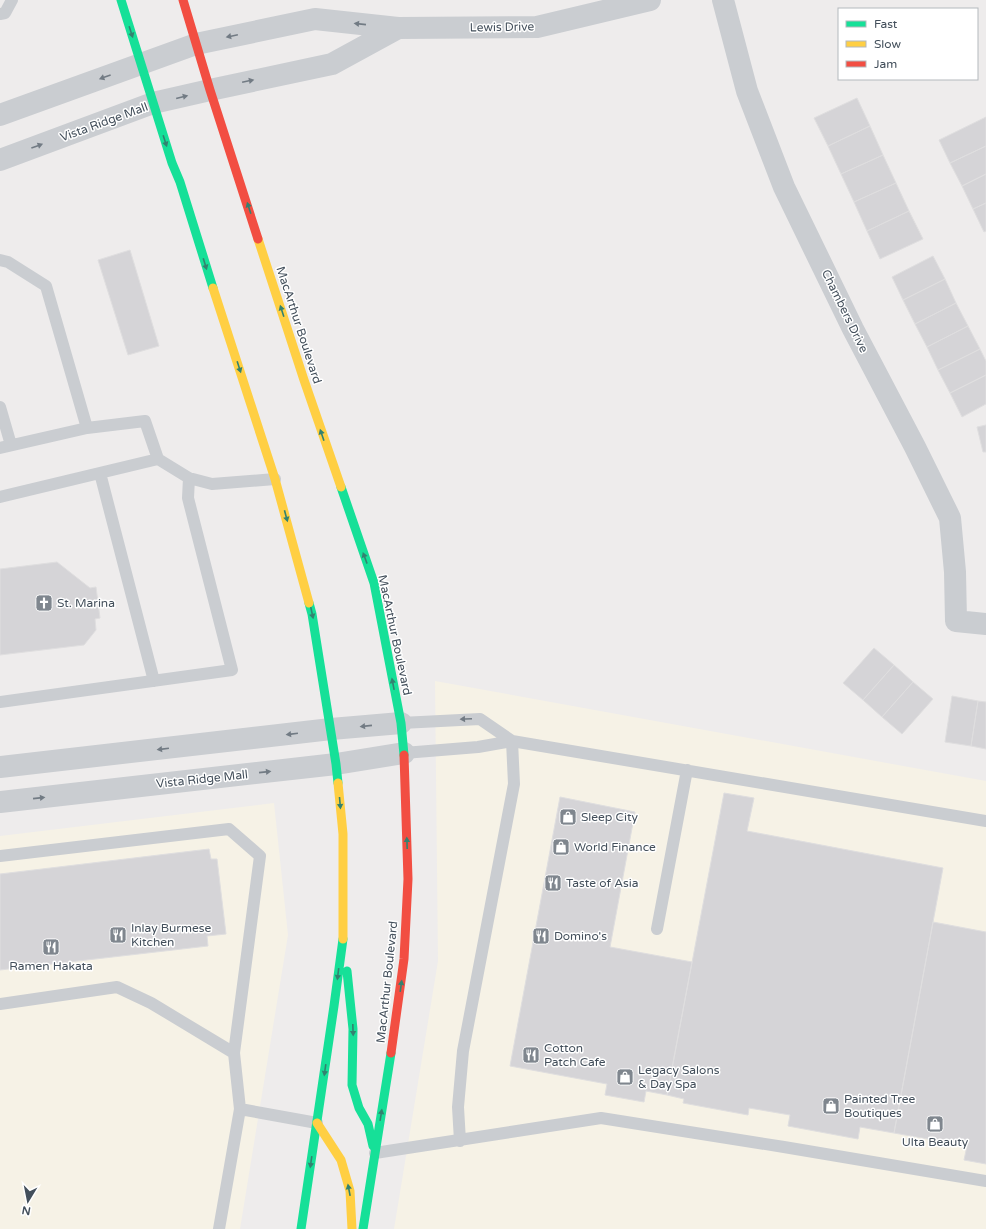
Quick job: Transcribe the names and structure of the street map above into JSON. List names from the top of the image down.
{
  "streets": {
    "main road": ["MacArthur Boulevard"],
    "street": ["Lewis Drive", "Vista Ridge Mall", "Chambers Drive"]
  },
  "crossings": [
    ["Lewis Drive", "Vista Ridge Mall"],
    ["Lewis Drive", "MacArthur Boulevard"],
    ["Vista Ridge Mall", "MacArthur Boulevard"]
  ],
  "places": {
    "church": ["St. Marina"],
    "shop": [
      "Sleep City",
      "World Finance",
      "Legacy Salons & Day Spa",
      "Painted Tree Boutiques",
      "Ulta Beauty"
    ],
    "restaurant": [
      "Taste of Asia",
      "Inlay Burmese Kitchen",
      "Domino's",
      "Ramen Hakata",
      "Cotton Patch Cafe"
    ]
  },
  "legend": ["Fast", "Slow", "Jam"],
  "north": "bottom"
}
